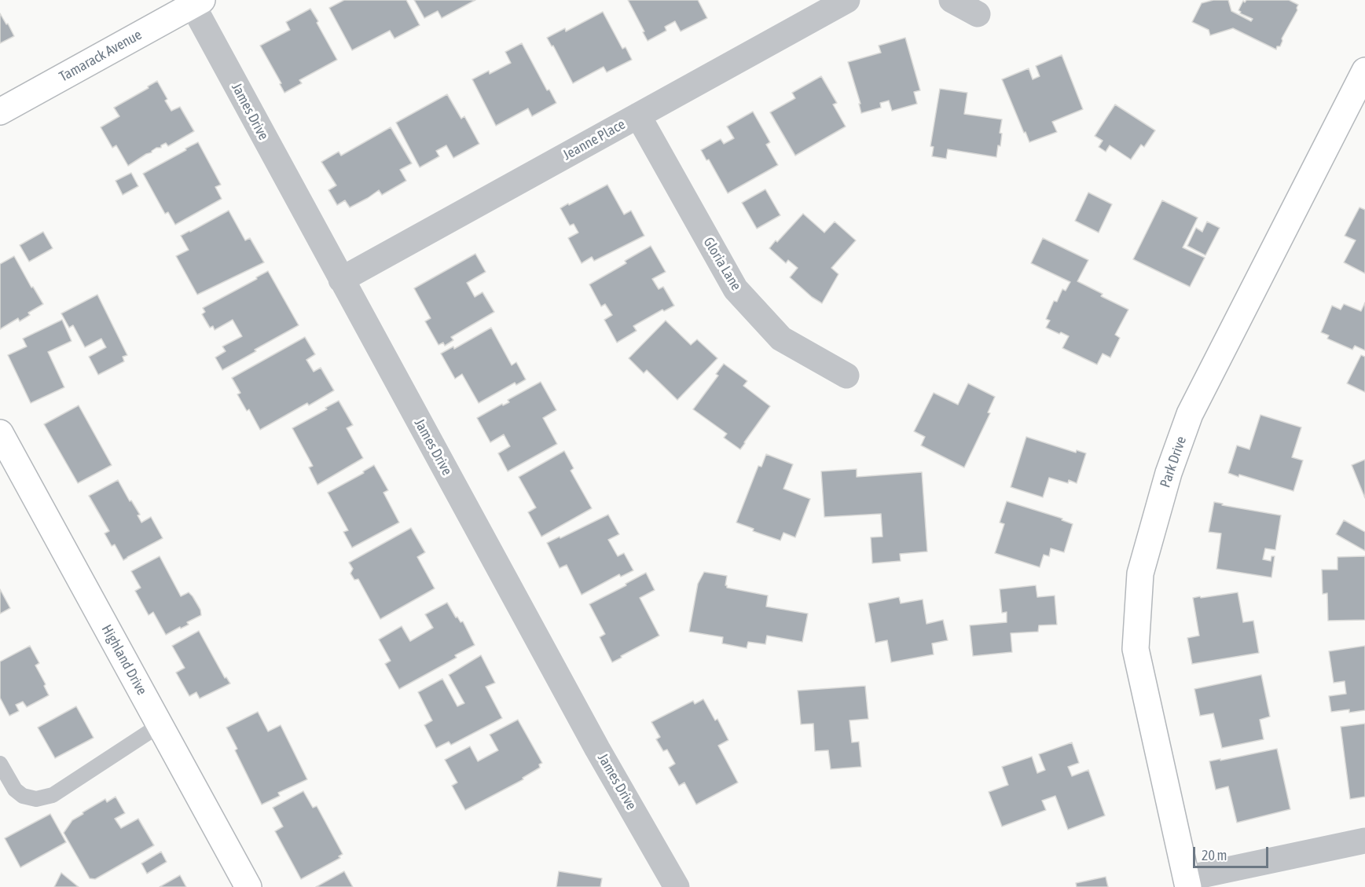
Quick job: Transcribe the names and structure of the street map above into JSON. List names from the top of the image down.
{
  "streets": {
    "street": [
      "Tamarack Avenue",
      "James Drive",
      "Jeanne Place",
      "Gloria Lane",
      "Park Drive",
      "Highland Drive"
    ]
  },
  "crossings": [
    ["Tamarack Avenue", "James Drive"],
    ["James Drive", "Jeanne Place"],
    ["Jeanne Place", "Gloria Lane"]
  ],
  "scale_bar": "20 m"
}
